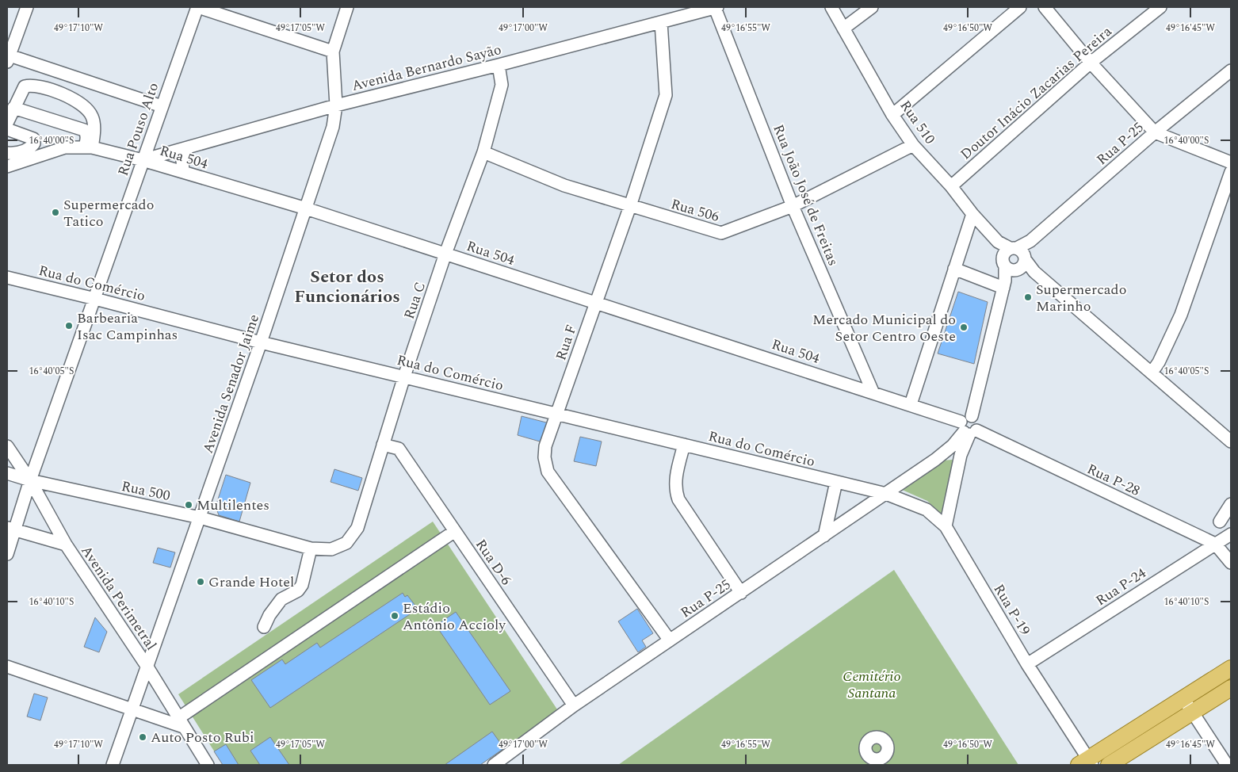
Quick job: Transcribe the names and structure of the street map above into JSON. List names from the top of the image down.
{
  "streets": {
    "street": [
      "Avenida Bernardo Sayão",
      "Doutor Inácio Zacarias Pereira",
      "Rua 510",
      "Rua Pouso Alto",
      "Rua P-25",
      "Rua 504",
      "Rua João José de Freitas",
      "Rua 506",
      "Rua do Comércio",
      "Rua C",
      "Rua F",
      "Avenida Senador Jaime",
      "Rua P-28",
      "Rua 500",
      "Rua D-6",
      "Rua P-24",
      "Avenida Perimetral",
      "Rua P-19"
    ]
  },
  "crossings": [
    ["Avenida Bernardo Sayão", "Rua Pouso Alto"],
    ["Avenida Bernardo Sayão", "Rua 504"],
    ["Avenida Bernardo Sayão", "Rua João José de Freitas"],
    ["Avenida Bernardo Sayão", "Rua C"],
    ["Avenida Bernardo Sayão", "Rua F"],
    ["Avenida Bernardo Sayão", "Avenida Senador Jaime"],
    ["Doutor Inácio Zacarias Pereira", "Rua 510"],
    ["Rua 510", "Rua P-25"],
    ["Rua 510", "Rua 506"],
    ["Rua Pouso Alto", "Rua 504"],
    ["Rua Pouso Alto", "Rua do Comércio"],
    ["Rua Pouso Alto", "Rua 500"],
    ["Rua Pouso Alto", "Avenida Perimetral"],
    ["Rua P-25", "Rua 504"],
    ["Rua P-25", "Rua do Comércio"],
    ["Rua P-25", "Rua F"],
    ["Rua P-25", "Rua P-28"],
    ["Rua P-25", "Rua D-6"],
    ["Rua P-25", "Rua P-19"],
    ["Rua 504", "Rua João José de Freitas"],
    ["Rua 504", "Rua C"],
    ["Rua 504", "Rua F"],
    ["Rua 504", "Avenida Senador Jaime"],
    ["Rua 504", "Rua P-28"],
    ["Rua João José de Freitas", "Rua 506"],
    ["Rua 506", "Rua C"],
    ["Rua 506", "Rua F"],
    ["Rua do Comércio", "Rua C"],
    ["Rua do Comércio", "Rua F"],
    ["Rua do Comércio", "Avenida Senador Jaime"],
    ["Rua do Comércio", "Rua P-19"],
    ["Rua C", "Rua 500"],
    ["Rua C", "Rua D-6"],
    ["Avenida Senador Jaime", "Rua 500"],
    ["Avenida Senador Jaime", "Avenida Perimetral"],
    ["Rua P-28", "Rua P-24"],
    ["Rua 500", "Avenida Perimetral"],
    ["Rua P-24", "Rua P-19"]
  ],
  "districts": ["Setor dos Funcionários"],
  "parks": ["Cemitério Santana"],
  "places": [
    "Supermercado Tatico",
    "Supermercado Marinho",
    "Barbearia Isac Campinhas",
    "Mercado Municipal do Setor Centro Oeste",
    "Multilentes",
    "Grande Hotel",
    "Estádio Antônio Accioly",
    "Auto Posto Rubi"
  ],
  "coordinates": [
    "49°17'10\"W",
    "49°17'05\"W",
    "49°17'00\"W",
    "49°16'55\"W",
    "49°16'50\"W",
    "49°16'45\"W",
    "16°40'00\"S",
    "16°40'05\"S",
    "16°40'10\"S"
  ]
}
